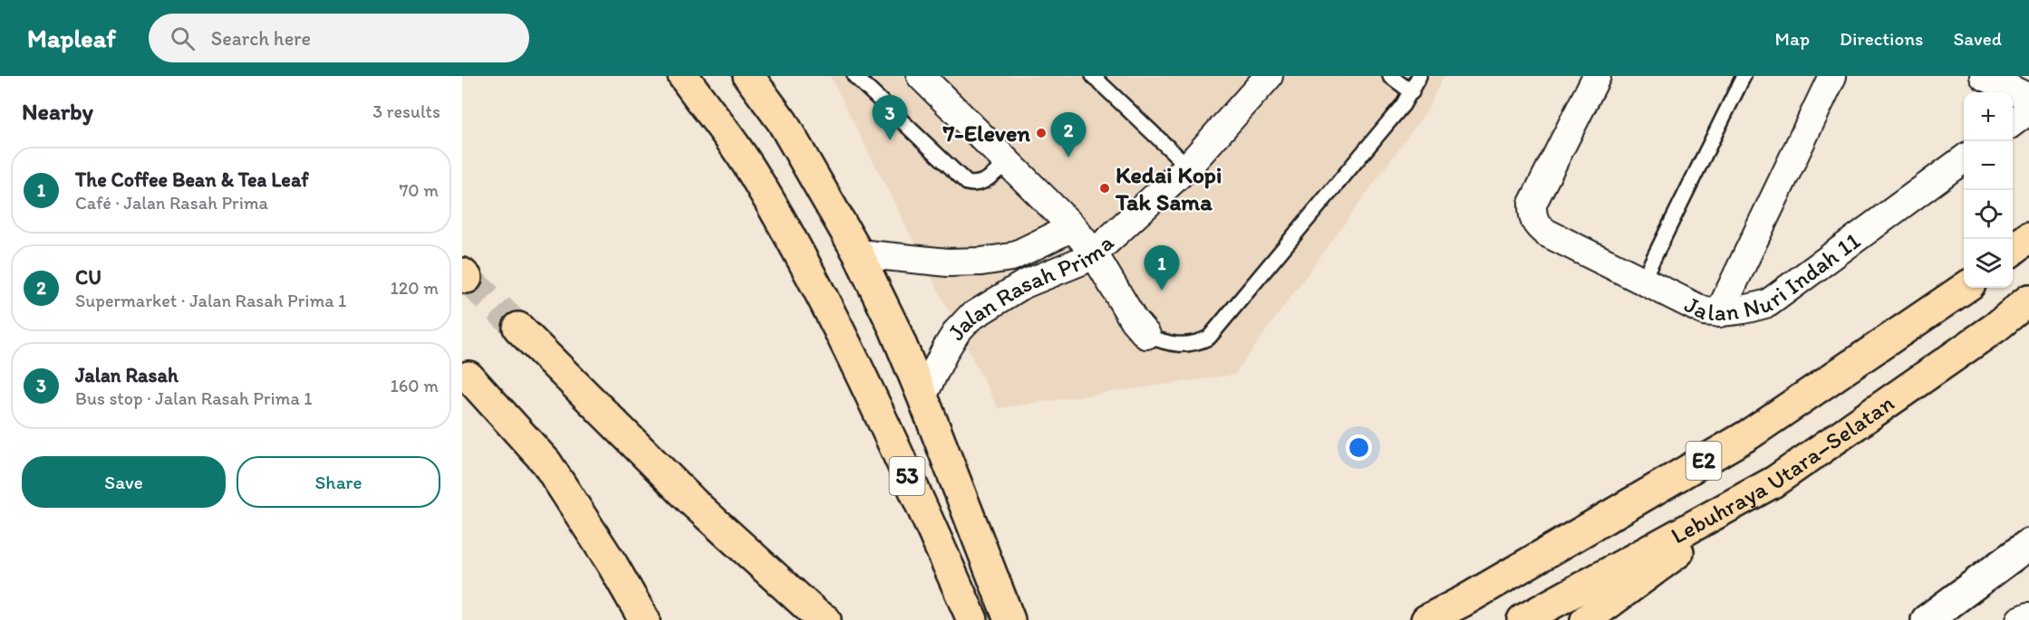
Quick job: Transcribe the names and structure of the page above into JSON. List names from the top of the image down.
{
  "streets": {
    "highway": ["E2", "Lebuhraya Utara–Selatan", "53"],
    "street": ["Jalan Nuri Indah 11", "Jalan Rasah Prima"]
  },
  "crossings": [
    ["Jalan Rasah Prima", "53"]
  ],
  "places": ["7-Eleven", "Kedai Kopi Tak Sama"],
  "page": {
    "header": "Mapleaf",
    "search": "Search here",
    "nav": ["Map", "Directions", "Saved"],
    "heading": ["Nearby", "3 results"],
    "map_buttons": ["+", "−"],
    "pins": ["3", "2", "1"],
    "list": [
      {
        "mark": "1",
        "name": "The Coffee Bean & Tea Leaf",
        "note": "Café · Jalan Rasah Prima",
        "value": "70 m"
      },
      {
        "mark": "2",
        "name": "CU",
        "note": "Supermarket · Jalan Rasah Prima 1",
        "value": "120 m"
      },
      {
        "mark": "3",
        "name": "Jalan Rasah",
        "note": "Bus stop · Jalan Rasah Prima 1",
        "value": "160 m"
      }
    ],
    "buttons": ["Save", "Share"]
  }
}
